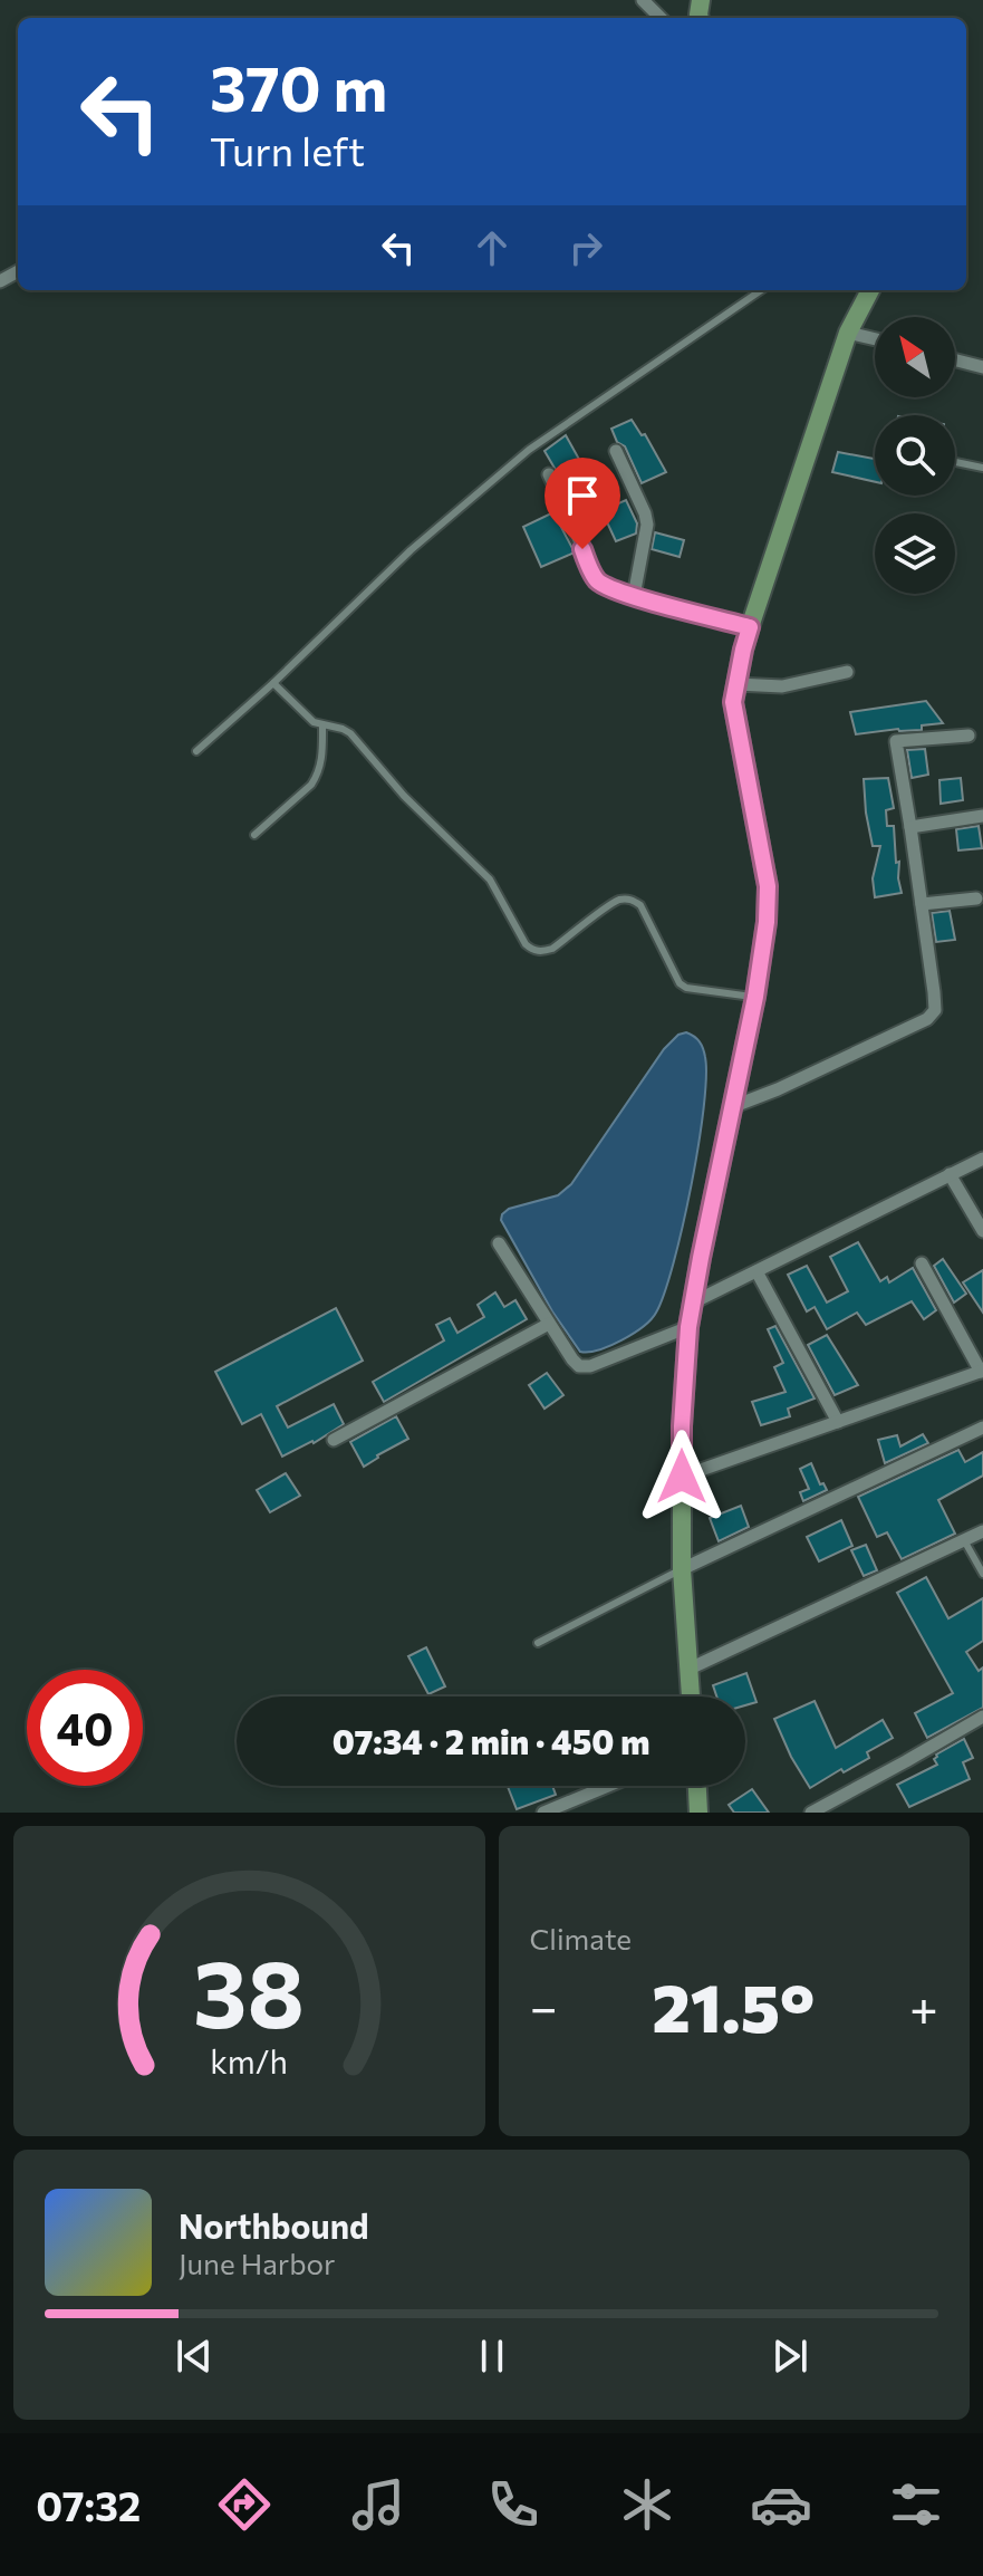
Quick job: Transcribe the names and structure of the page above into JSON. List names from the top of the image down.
{
  "north": "top left",
  "page": {
    "turn": ["370 m", "Turn left"],
    "limit": "40",
    "trip": "07:34 · 2 min · 450 m",
    "tile": "Climate",
    "heat": ["−", "21.5°", "+"],
    "song": ["Northbound", "June Harbor"],
    "tabs": "07:32",
    "gauge": ["38", "km/h"]
  }
}
